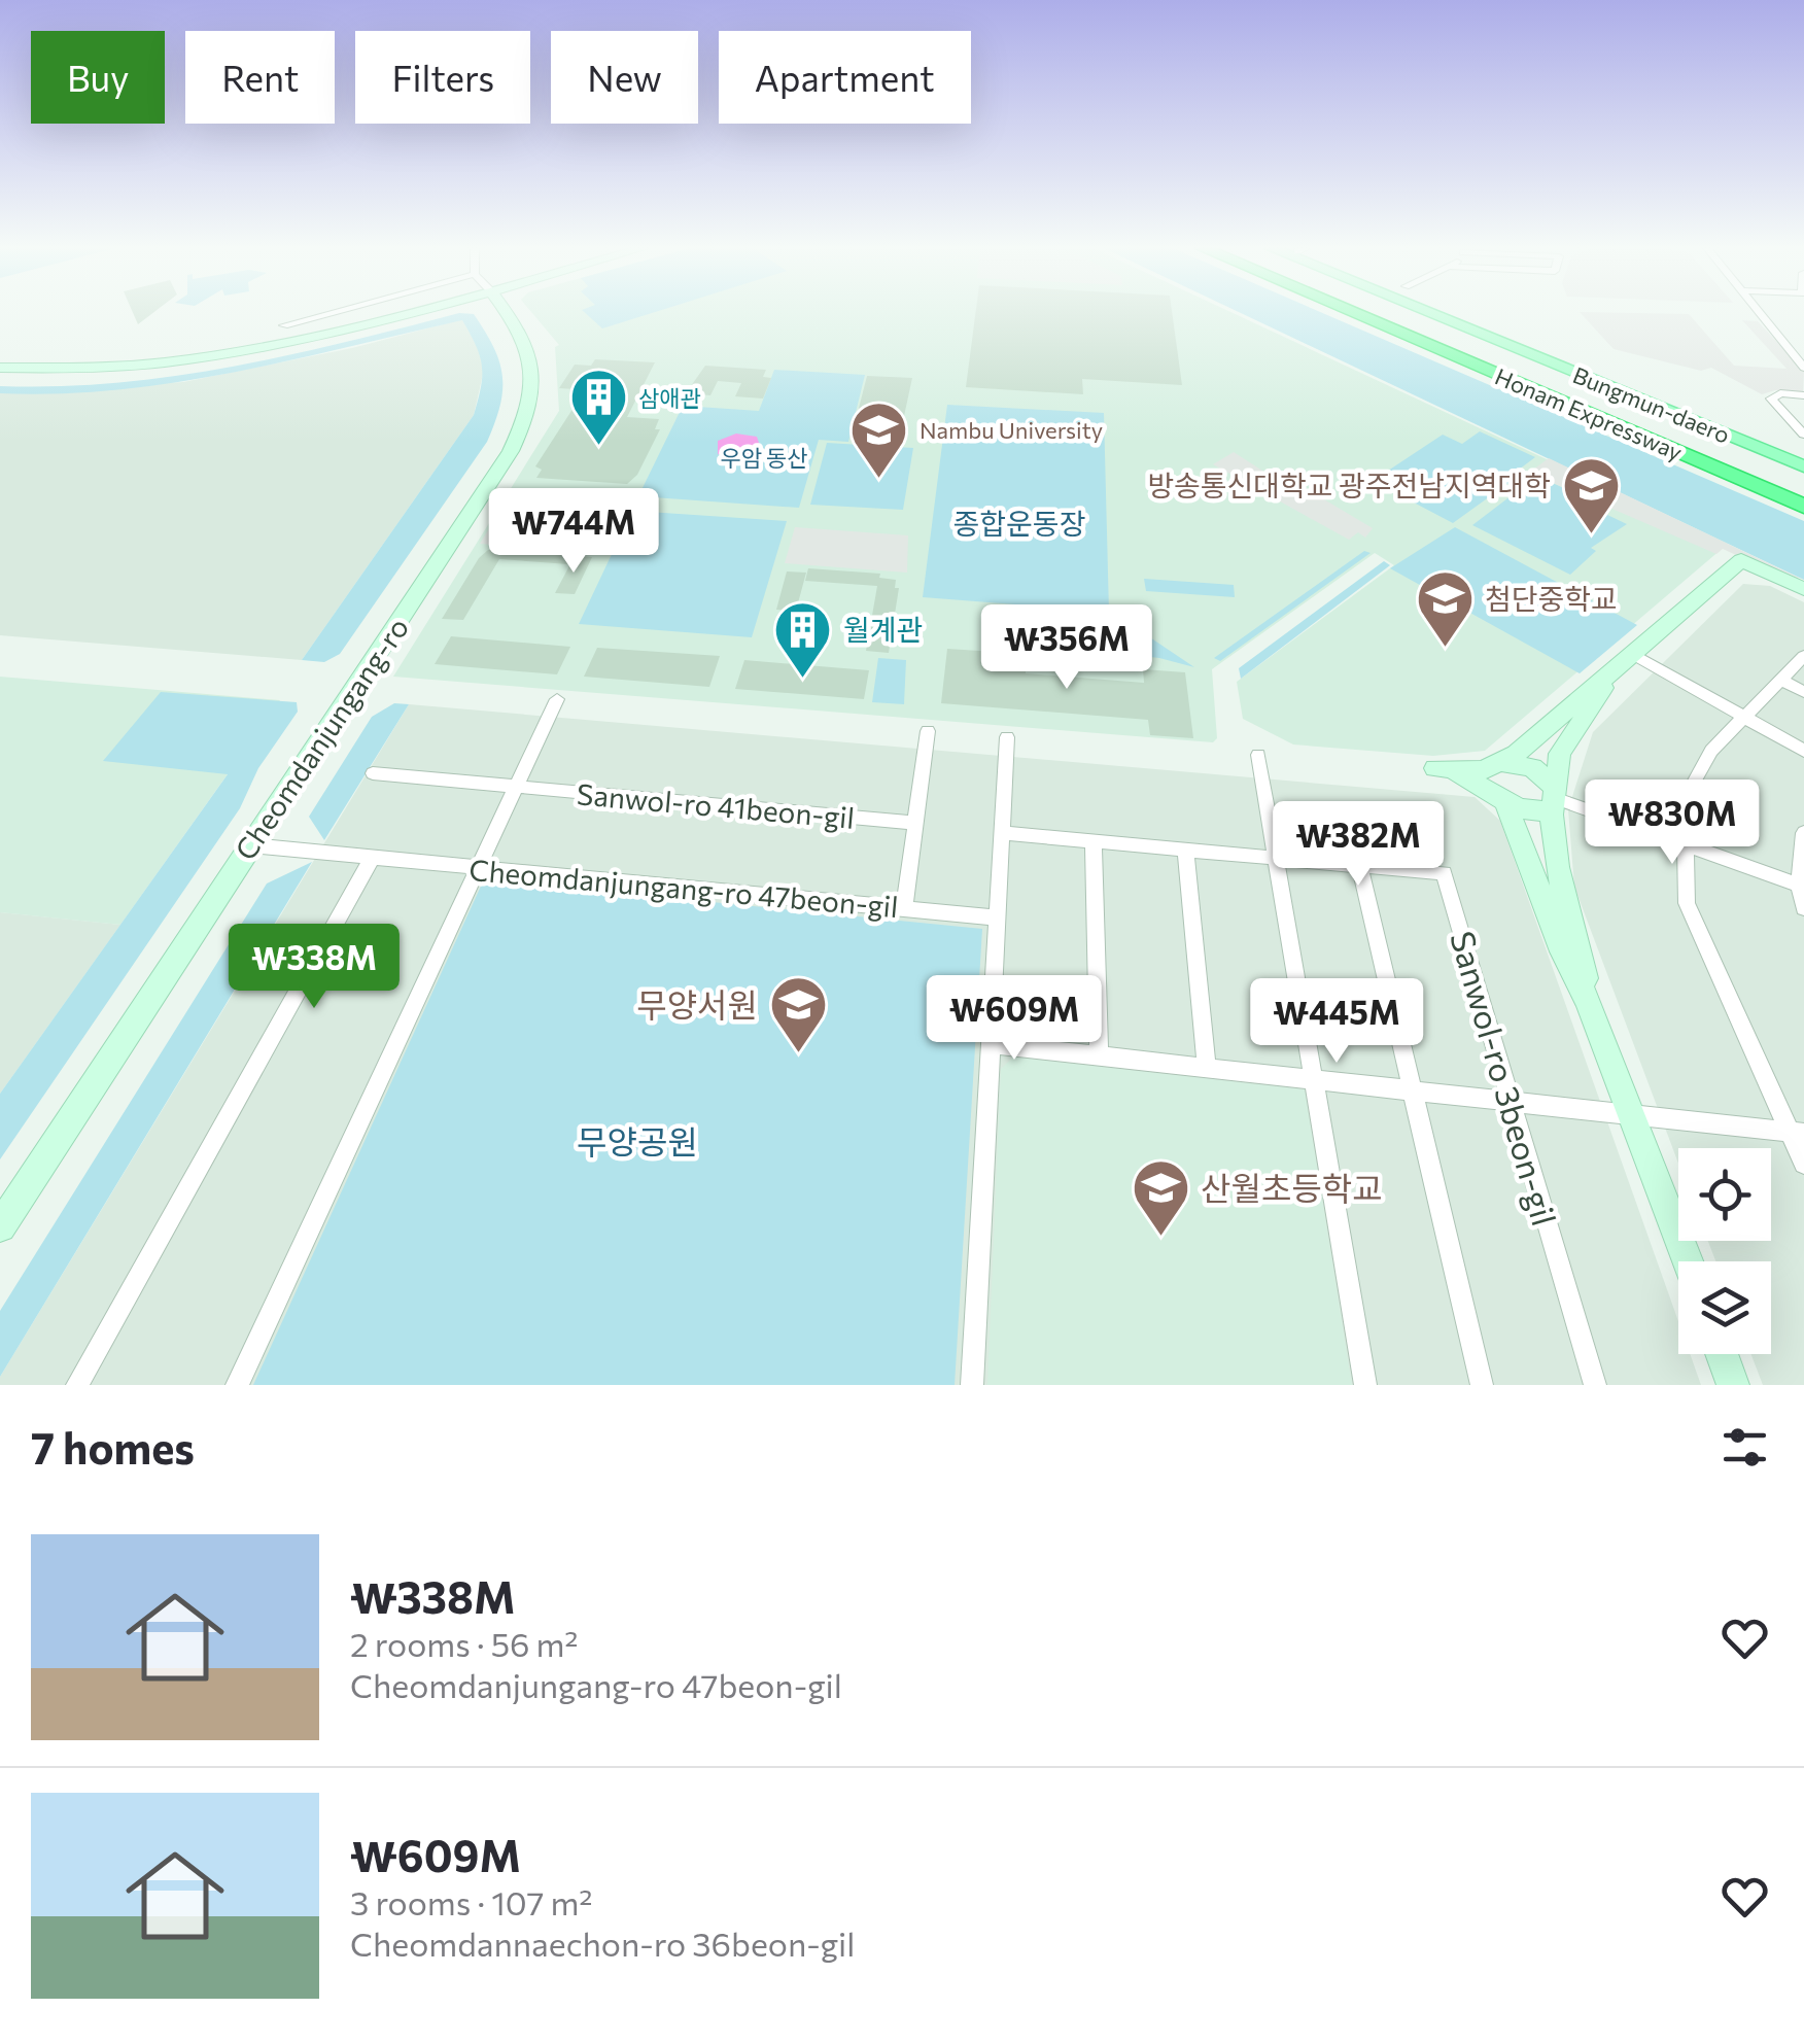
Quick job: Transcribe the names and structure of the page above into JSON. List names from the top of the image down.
{
  "streets": {
    "highway": ["Honam Expressway"],
    "main road": ["Bungmun-daero"],
    "street": [
      "Cheomdanjungang-ro",
      "Sanwol-ro 41beon-gil",
      "Cheomdanjungang-ro 47beon-gil",
      "Sanwol-ro 3beon-gil"
    ]
  },
  "crossings": [
    ["Cheomdanjungang-ro", "Cheomdanjungang-ro 47beon-gil"]
  ],
  "parks": ["우암 동산", "종합운동장", "무양공원"],
  "places": {
    "building": ["삼애관", "월계관"],
    "school or university": [
      "Nambu University",
      "방송통신대학교 광주전남지역대학",
      "첨단중학교",
      "무양서원",
      "산월초등학교"
    ]
  },
  "page": {
    "chip": [
      "Buy",
      "Rent",
      "Filters",
      "New",
      "Apartment"
    ],
    "price": [
      "₩744M",
      "₩356M",
      "₩830M",
      "₩382M",
      "₩338M",
      "₩609M",
      "₩445M"
    ],
    "heading": "7 homes",
    "list": [
      {
        "name": "₩338M",
        "note": "2 rooms · 56 m² · Cheomdanjungang-ro 47beon-gil"
      },
      {
        "name": "₩609M",
        "note": "3 rooms · 107 m² · Cheomdannaechon-ro 36beon-gil"
      }
    ]
  }
}
